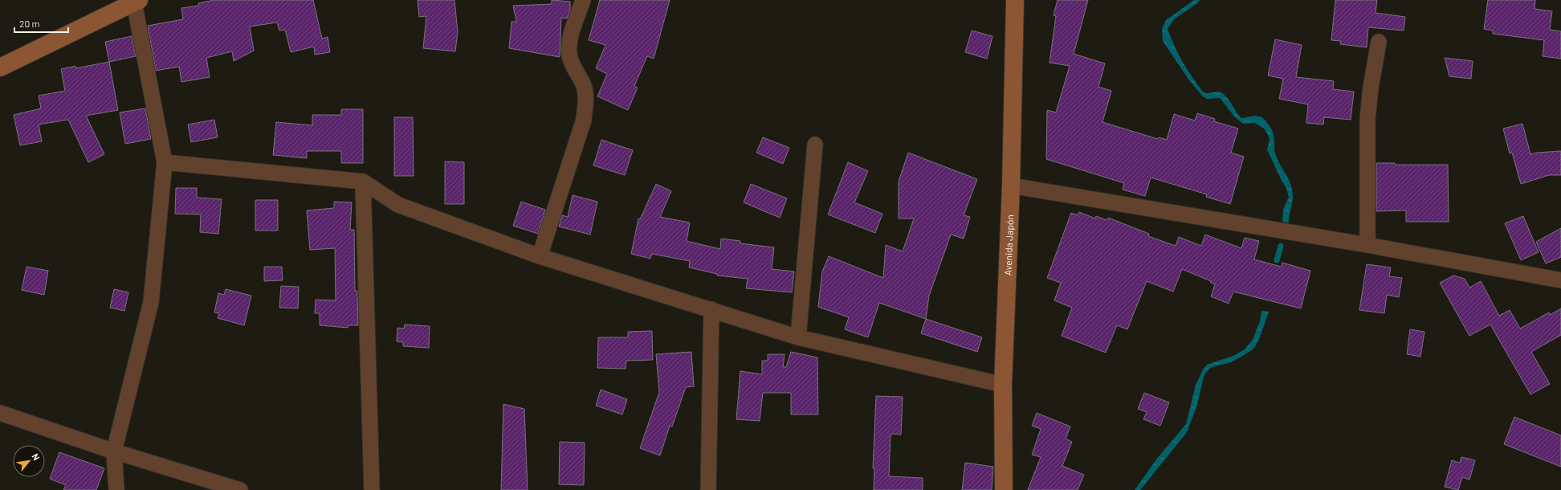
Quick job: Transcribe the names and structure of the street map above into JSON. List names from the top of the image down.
{
  "streets": {
    "street": ["Avenida Japón"]
  },
  "scale_bar": "20 m",
  "north": "top right"
}
